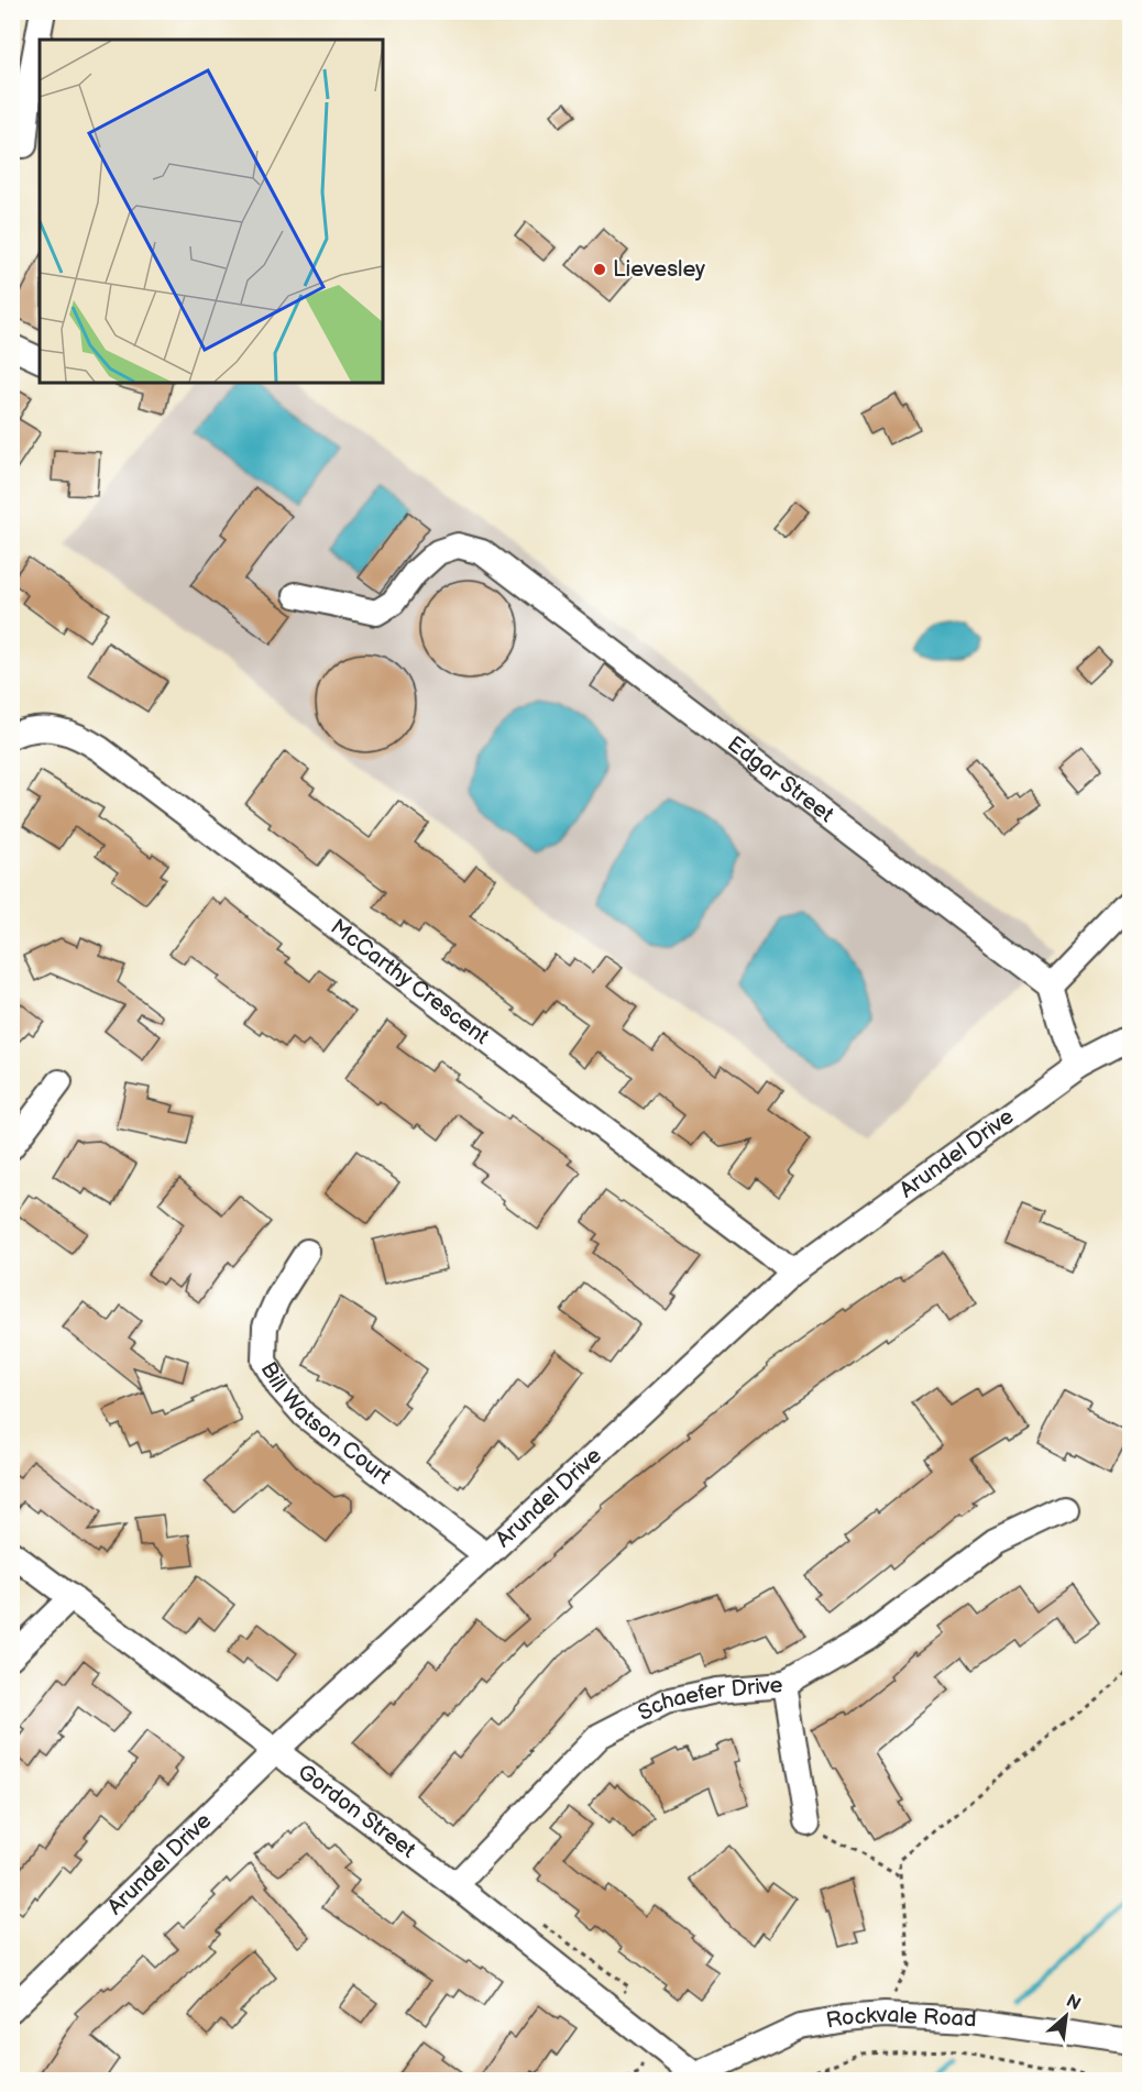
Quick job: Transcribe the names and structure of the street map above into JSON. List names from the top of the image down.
{
  "streets": {
    "street": [
      "Edgar Street",
      "McCarthy Crescent",
      "Arundel Drive",
      "Bill Watson Court",
      "Schaefer Drive",
      "Gordon Street",
      "Rockvale Road"
    ]
  },
  "crossings": [
    ["McCarthy Crescent", "Arundel Drive"],
    ["Arundel Drive", "Bill Watson Court"],
    ["Arundel Drive", "Gordon Street"],
    ["Schaefer Drive", "Gordon Street"],
    ["Gordon Street", "Rockvale Road"]
  ],
  "places": ["Lievesley"],
  "north": "top right"
}
